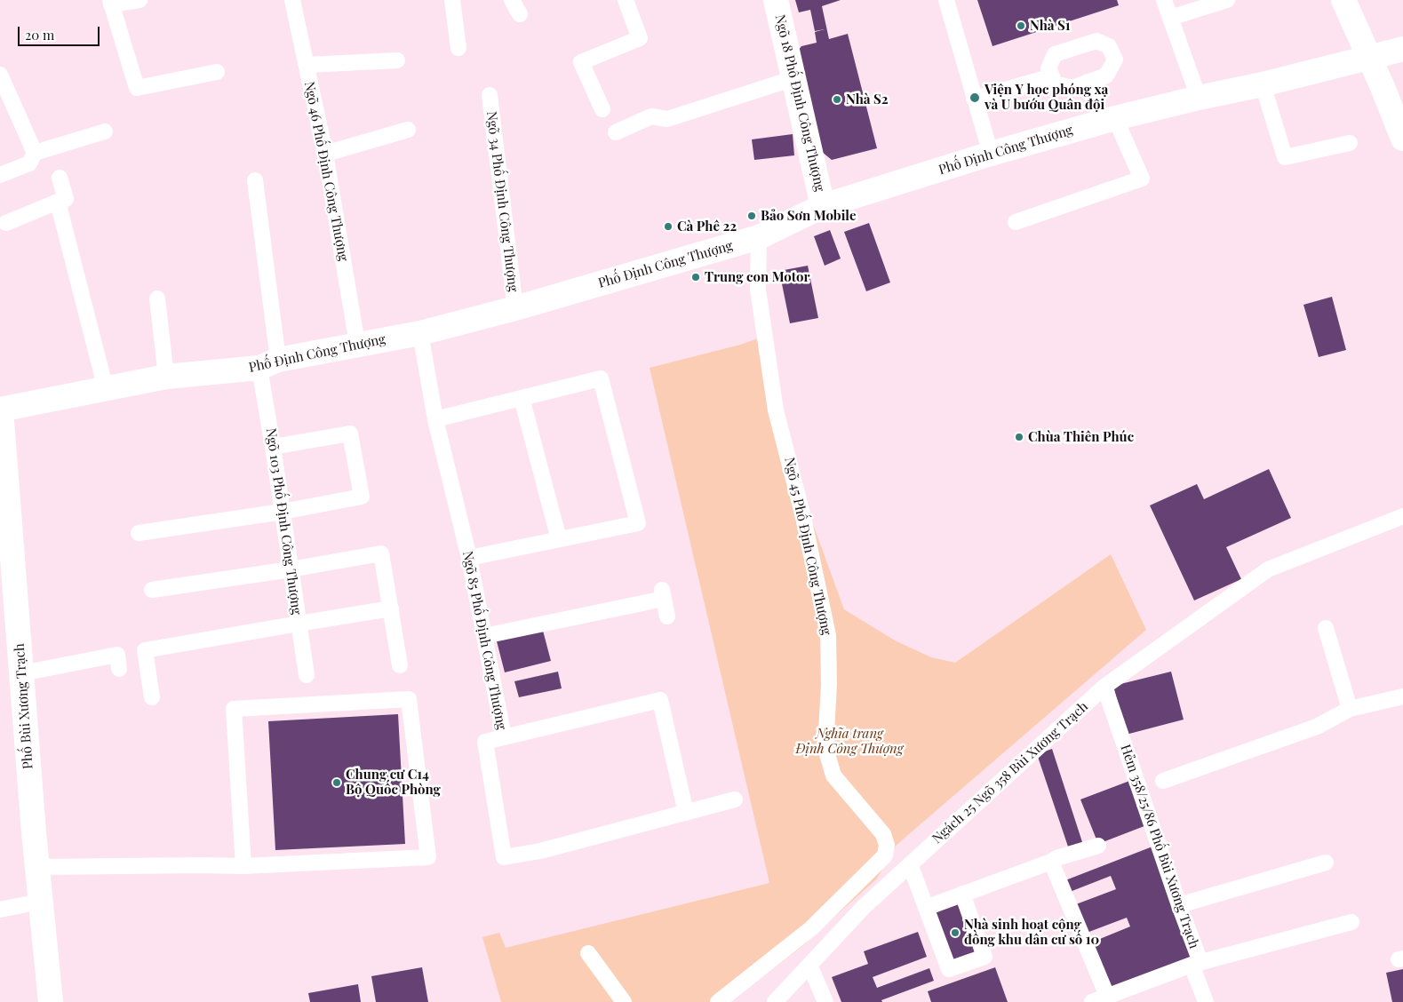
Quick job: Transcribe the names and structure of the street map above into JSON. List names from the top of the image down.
{
  "streets": {
    "street": ["Ngõ 18 Phố Định Công Thượng", "Phố Định Công Thượng", "Phố Bùi Xương Trạch"],
    "lane": [
      "Ngõ 46 Phố Định Công Thượng",
      "Ngõ 34 Phố Định Công Thượng",
      "Ngõ 103 Phố Định Công Thượng",
      "Ngõ 45 Phố Định Công Thượng",
      "Ngõ 85 Phố Định Công Thượng",
      "Ngách 25 Ngõ 358 Bùi Xương Trạch",
      "Hẻm 358/25/86 Phố Bùi Xương Trạch"
    ]
  },
  "crossings": [
    ["Ngõ 18 Phố Định Công Thượng", "Phố Định Công Thượng"],
    ["Phố Định Công Thượng", "Ngõ 46 Phố Định Công Thượng"],
    ["Phố Định Công Thượng", "Ngõ 34 Phố Định Công Thượng"],
    ["Phố Định Công Thượng", "Ngõ 103 Phố Định Công Thượng"],
    ["Phố Định Công Thượng", "Ngõ 45 Phố Định Công Thượng"],
    ["Phố Định Công Thượng", "Ngõ 85 Phố Định Công Thượng"],
    ["Phố Định Công Thượng", "Phố Bùi Xương Trạch"],
    ["Ngách 25 Ngõ 358 Bùi Xương Trạch", "Hẻm 358/25/86 Phố Bùi Xương Trạch"]
  ],
  "parks": ["Nghĩa trang Định Công Thượng"],
  "places": [
    "Nhà S1",
    "Viện Y học phóng xạ và U bướu Quân đội",
    "Nhà S2",
    "Bảo Sơn Mobile",
    "Cà Phê 22",
    "Trung con Motor",
    "Chùa Thiên Phúc",
    "Chung cư C14 Bộ Quốc Phòng",
    "Nhà sinh hoạt cộng đồng khu dân cư số 10"
  ],
  "scale_bar": "20 m"
}
